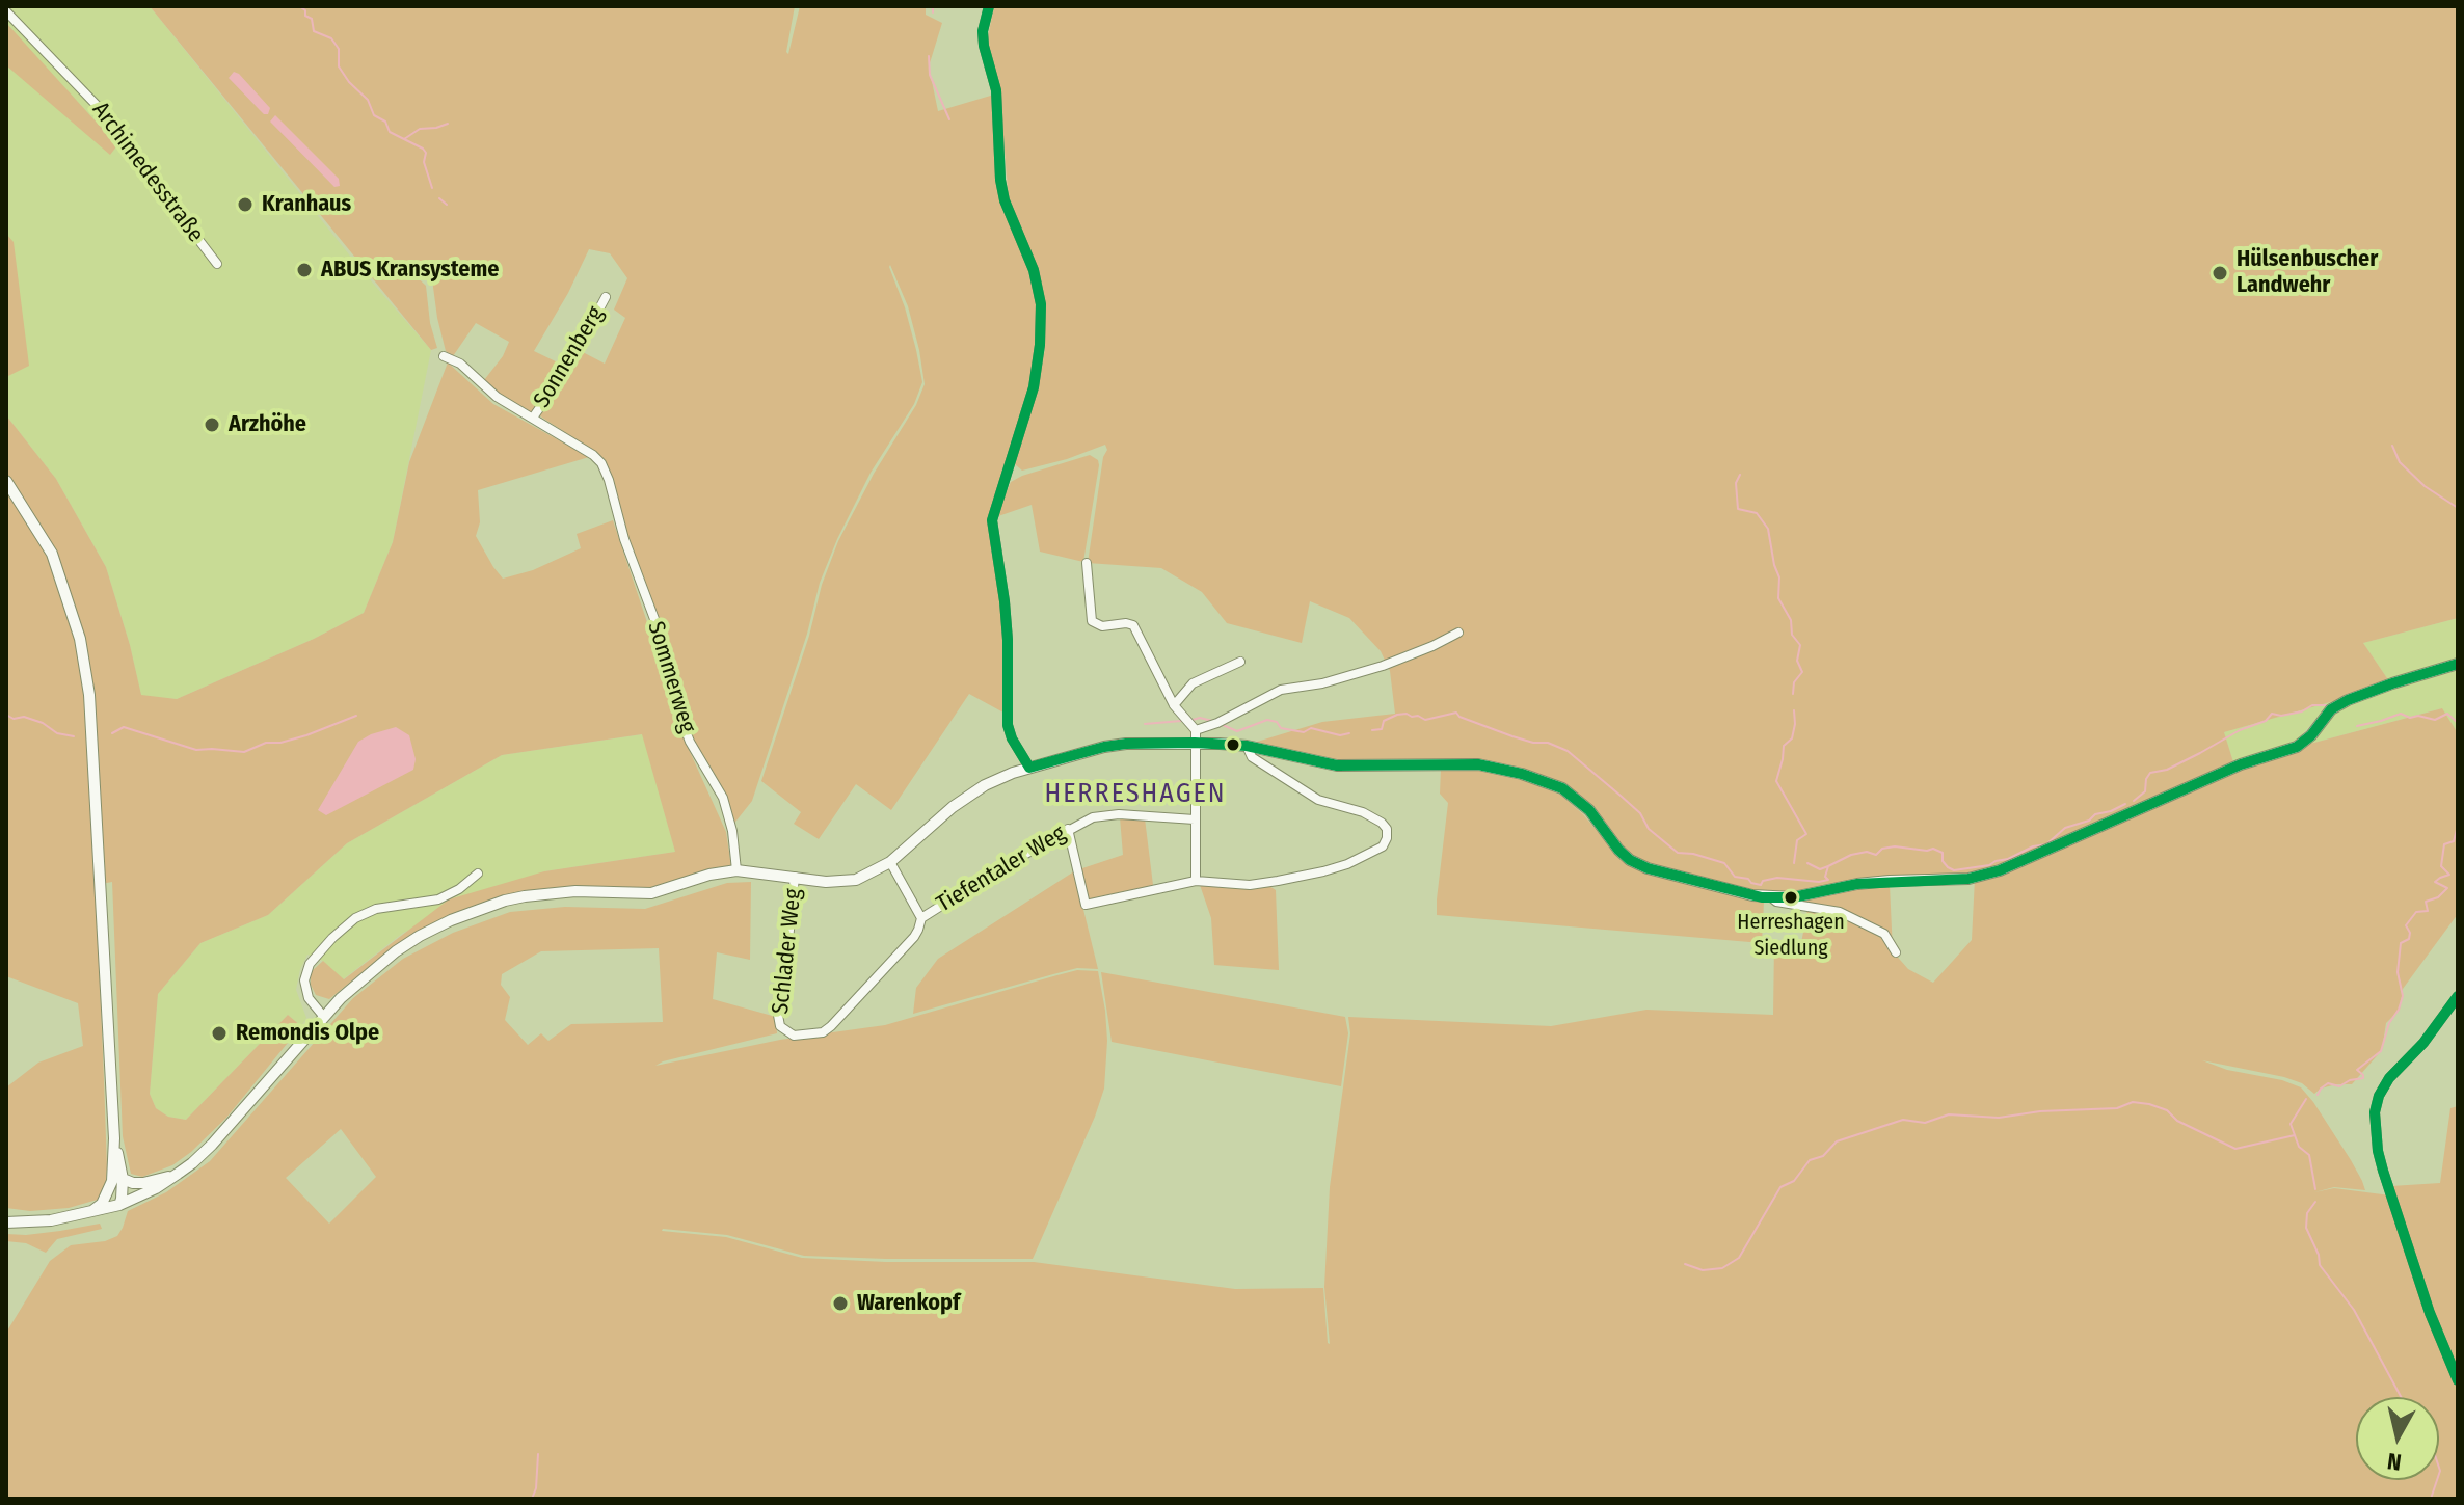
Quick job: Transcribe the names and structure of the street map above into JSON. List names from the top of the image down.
{
  "streets": {
    "street": [
      "Archimedesstraße",
      "Sonnenberg",
      "Sommerweg",
      "Tiefentaler Weg",
      "Schlader Weg"
    ]
  },
  "crossings": [
    ["Sonnenberg", "Sommerweg"],
    ["Tiefentaler Weg", "Schlader Weg"]
  ],
  "districts": ["HERRESHAGEN"],
  "places": [
    "Kranhaus",
    "ABUS Kransysteme",
    "Hülsenbuscher Landwehr",
    "Arzhöhe",
    "Herreshagen Siedlung",
    "Remondis Olpe",
    "Warenkopf"
  ],
  "north": "bottom"
}
